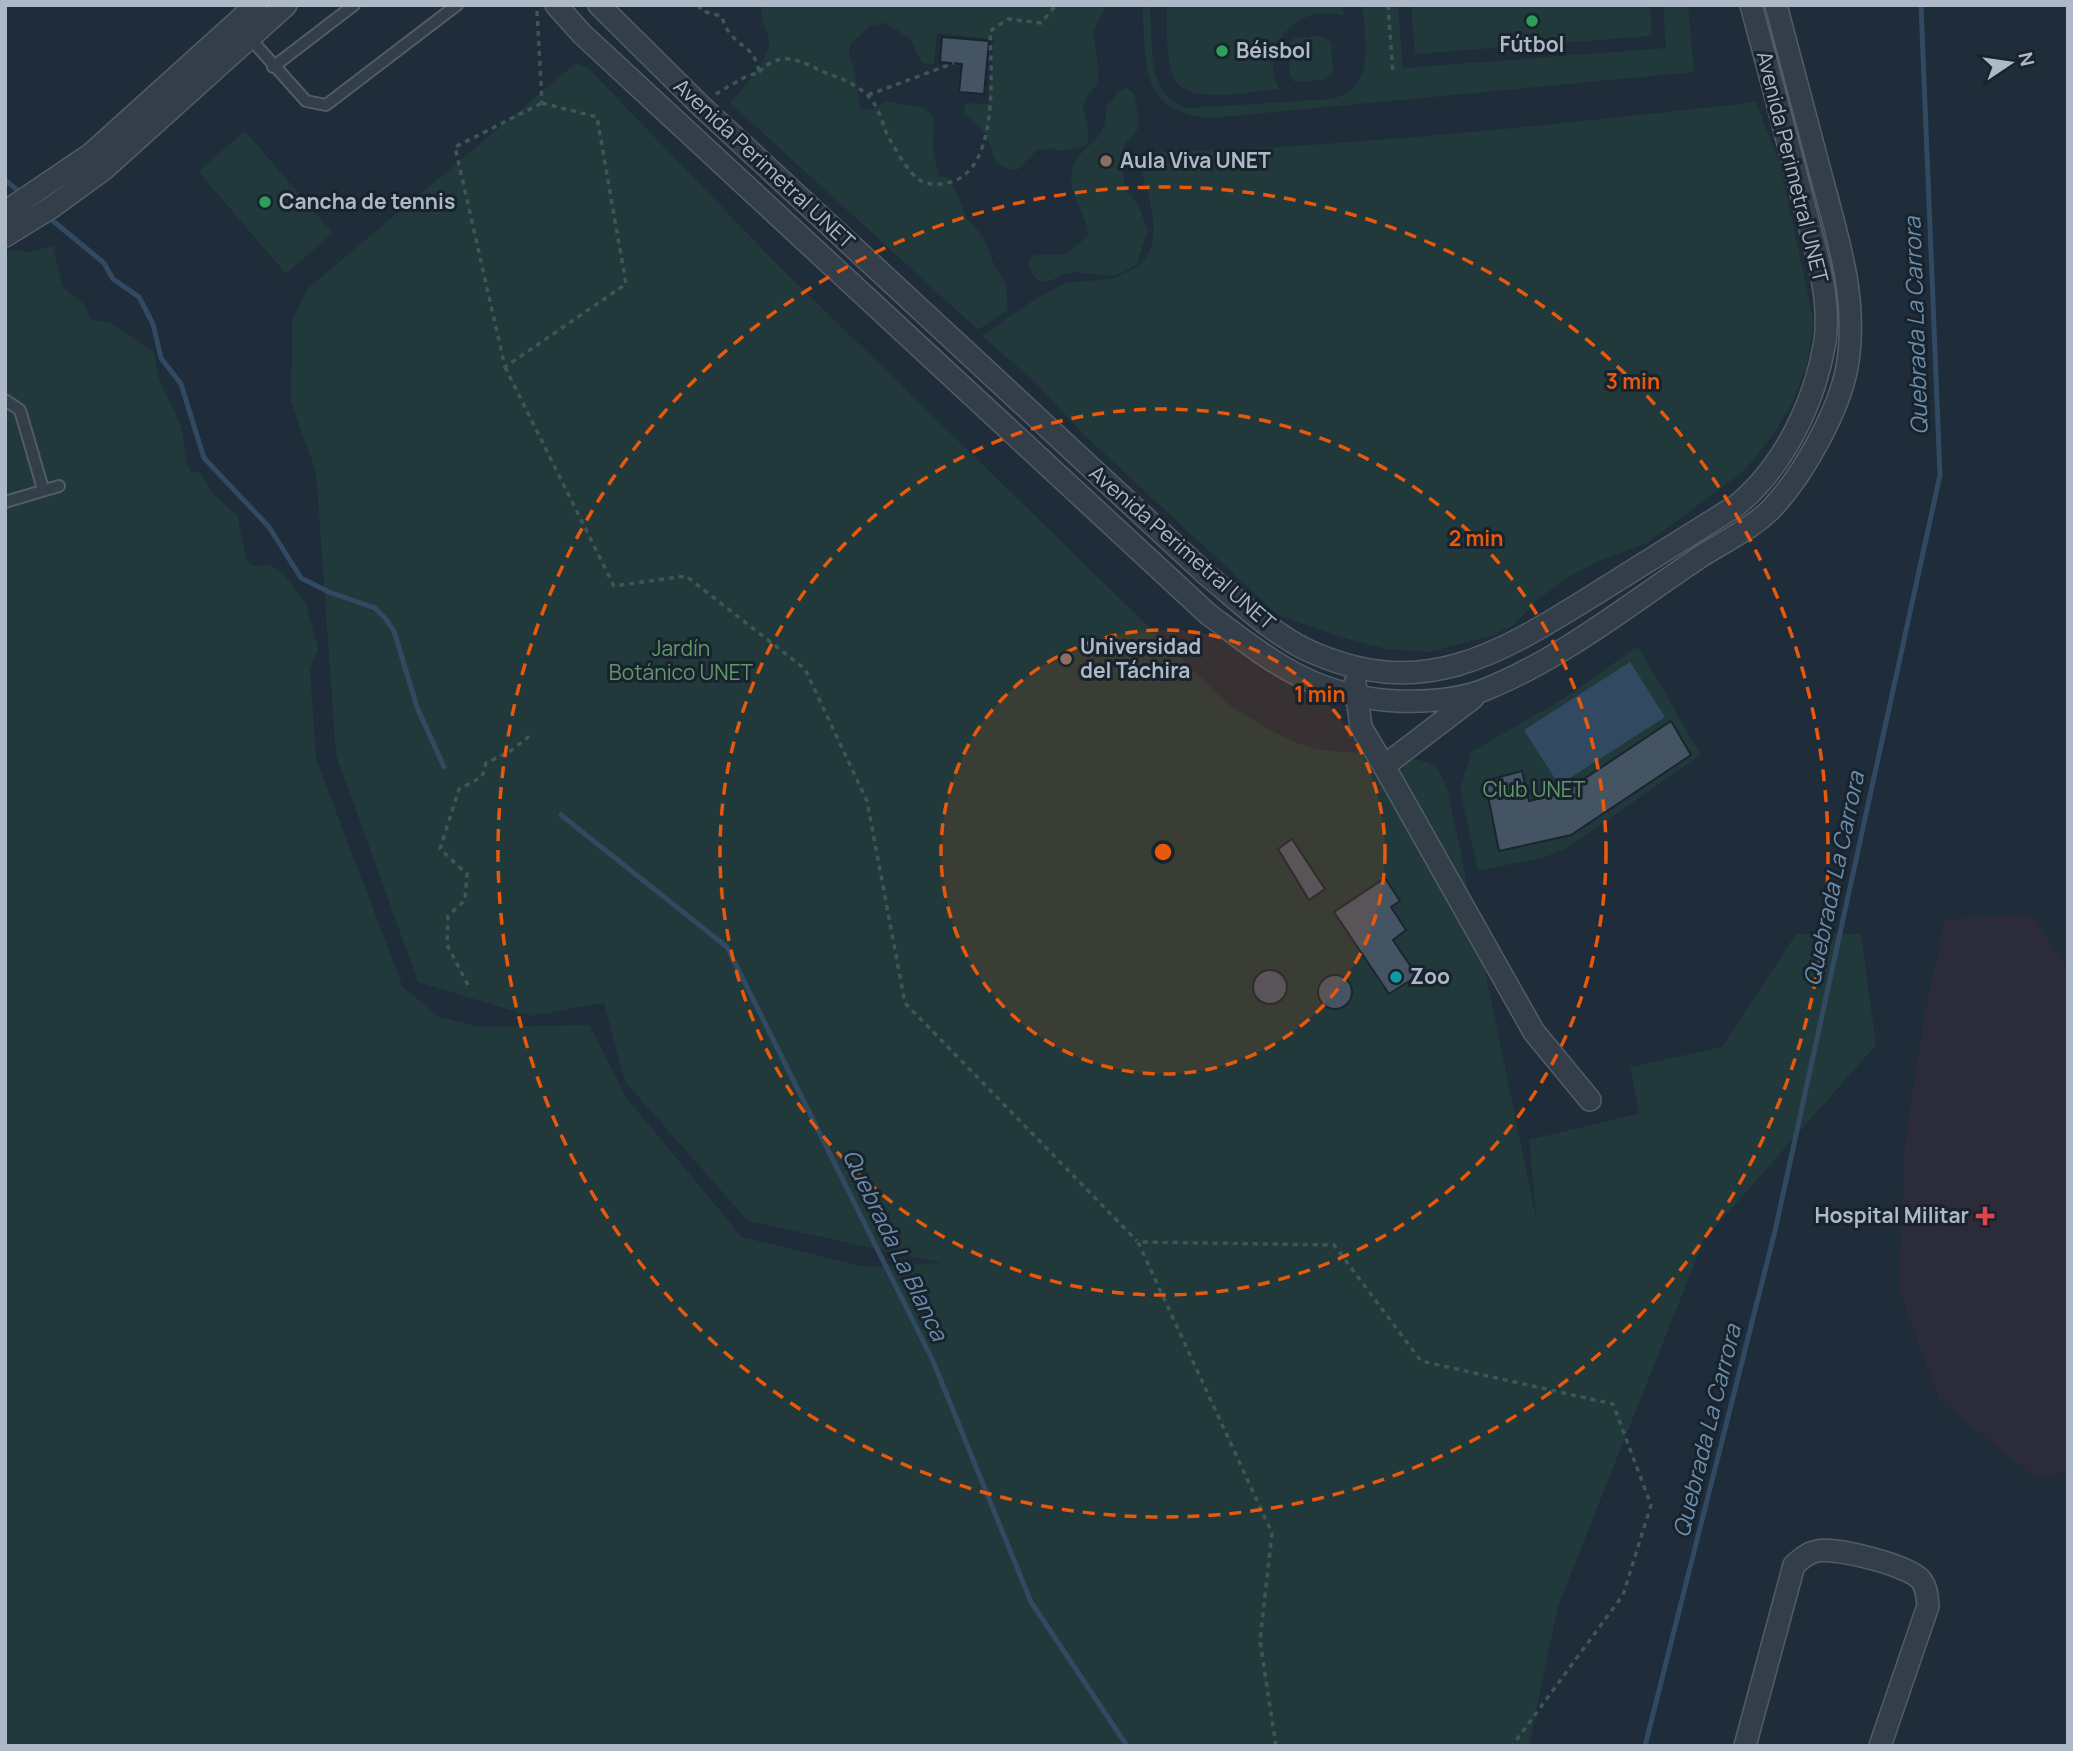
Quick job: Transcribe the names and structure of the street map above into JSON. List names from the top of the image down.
{
  "streets": {
    "street": ["Avenida Perimetral UNET"]
  },
  "water": ["Quebrada La Carrora", "Quebrada La Blanca"],
  "parks": ["Jardín Botánico UNET", "Club UNET"],
  "places": {
    "other": [
      "Fútbol",
      "Béisbol",
      "Aula Viva UNET",
      "Cancha de tennis",
      "Universidad del Táchira",
      "Zoo"
    ],
    "health": ["Hospital Militar"]
  },
  "north": "right",
  "rings": ["3 min", "2 min", "1 min"]
}
